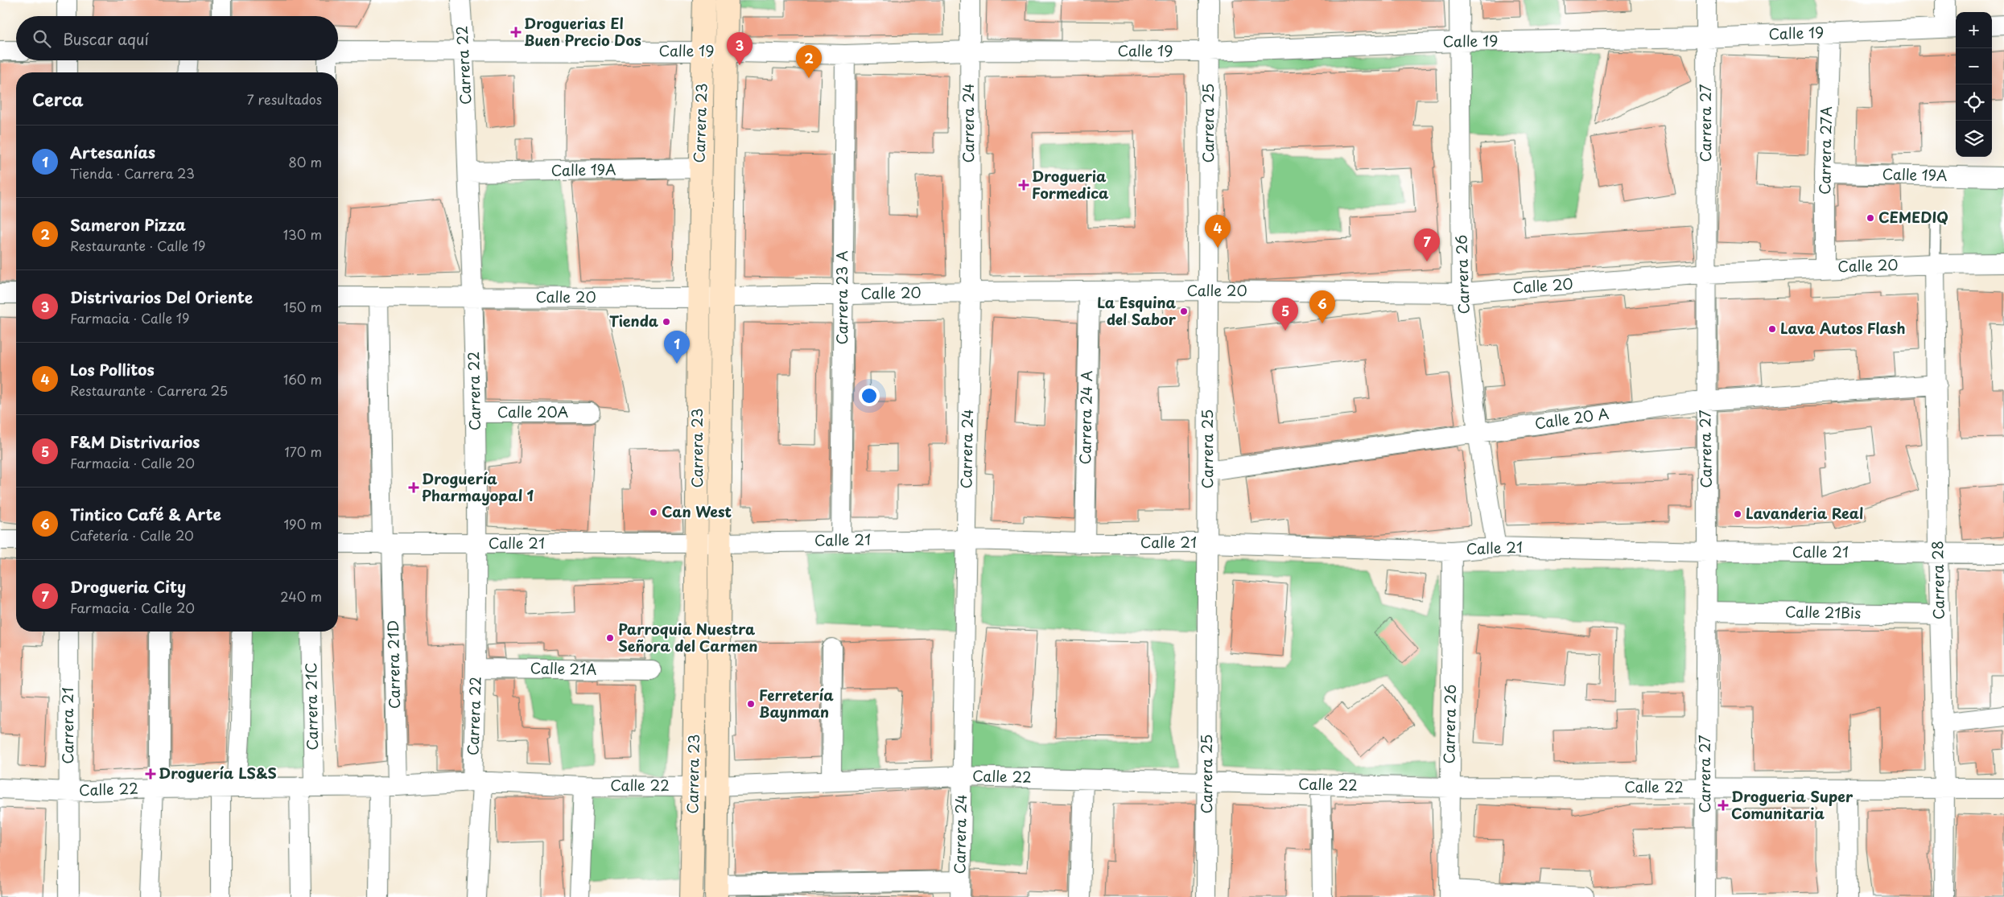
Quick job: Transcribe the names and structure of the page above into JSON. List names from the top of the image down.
{
  "streets": {
    "street": [
      "Calle 19",
      "Carrera 22",
      "Carrera 23",
      "Carrera 24",
      "Carrera 25",
      "Carrera 27",
      "Carrera 27A",
      "Calle 19A",
      "Calle 20",
      "Carrera 26",
      "Carrera 23 A",
      "Calle 20A",
      "Carrera 24 A",
      "Calle 20 A",
      "Calle 21",
      "Carrera 28",
      "Calle 21Bis",
      "Carrera 21D",
      "Calle 21A",
      "Carrera 21C",
      "Carrera 21",
      "Calle 22"
    ]
  },
  "crossings": [
    ["Calle 19", "Carrera 22"],
    ["Calle 19", "Carrera 23"],
    ["Calle 19", "Carrera 24"],
    ["Calle 19", "Carrera 25"],
    ["Calle 19", "Carrera 27"],
    ["Calle 19", "Carrera 27A"],
    ["Calle 19", "Carrera 26"],
    ["Calle 19", "Carrera 23 A"],
    ["Carrera 22", "Calle 19A"],
    ["Carrera 22", "Calle 20"],
    ["Carrera 22", "Calle 20A"],
    ["Carrera 22", "Calle 21"],
    ["Carrera 22", "Calle 21A"],
    ["Carrera 22", "Calle 22"],
    ["Carrera 23", "Calle 19A"],
    ["Carrera 23", "Calle 20"],
    ["Carrera 23", "Calle 21"],
    ["Carrera 23", "Calle 22"],
    ["Carrera 24", "Calle 20"],
    ["Carrera 24", "Calle 21"],
    ["Carrera 24", "Calle 22"],
    ["Carrera 25", "Calle 20"],
    ["Carrera 25", "Calle 20 A"],
    ["Carrera 25", "Calle 21"],
    ["Carrera 25", "Calle 22"],
    ["Carrera 27", "Calle 20"],
    ["Carrera 27", "Calle 20 A"],
    ["Carrera 27", "Calle 21"],
    ["Carrera 27", "Calle 21Bis"],
    ["Carrera 27", "Calle 22"],
    ["Carrera 27A", "Calle 19A"],
    ["Carrera 27A", "Calle 20"],
    ["Calle 20", "Carrera 26"],
    ["Calle 20", "Carrera 23 A"],
    ["Calle 20", "Carrera 24 A"],
    ["Calle 20", "Carrera 28"],
    ["Calle 20", "Carrera 21D"],
    ["Carrera 26", "Calle 20 A"],
    ["Carrera 26", "Calle 21"],
    ["Carrera 26", "Calle 22"],
    ["Carrera 23 A", "Calle 21"],
    ["Carrera 24 A", "Calle 21"],
    ["Calle 20 A", "Carrera 28"],
    ["Calle 21", "Carrera 28"],
    ["Calle 21", "Carrera 21D"],
    ["Carrera 28", "Calle 21Bis"],
    ["Carrera 28", "Calle 22"],
    ["Carrera 21D", "Calle 22"],
    ["Carrera 21C", "Calle 22"],
    ["Carrera 21", "Calle 22"]
  ],
  "places": {
    "health": [
      "Droguerias El Buen Precio Dos",
      "Drogueria Formedica",
      "Droguería Pharmayopal 1",
      "Droguería LS&S",
      "Drogueria Super Comunitaria"
    ],
    "other": [
      "CEMEDIQ",
      "La Esquina del Sabor",
      "Tienda",
      "Lava Autos Flash",
      "Can West",
      "Lavanderia Real",
      "Parroquia Nuestra Señora del Carmen",
      "Ferretería Baynman"
    ]
  },
  "page": {
    "map_buttons": ["+", "−"],
    "search": "Buscar aquí",
    "pins": [
      "3",
      "2",
      "4",
      "7",
      "6",
      "5",
      "1"
    ],
    "heading": ["Cerca", "7 resultados"],
    "list": [
      {
        "mark": "1",
        "name": "Artesanías",
        "note": "Tienda · Carrera 23",
        "value": "80 m"
      },
      {
        "mark": "2",
        "name": "Sameron Pizza",
        "note": "Restaurante · Calle 19",
        "value": "130 m"
      },
      {
        "mark": "3",
        "name": "Distrivarios Del Oriente",
        "note": "Farmacia · Calle 19",
        "value": "150 m"
      },
      {
        "mark": "4",
        "name": "Los Pollitos",
        "note": "Restaurante · Carrera 25",
        "value": "160 m"
      },
      {
        "mark": "5",
        "name": "F&M Distrivarios",
        "note": "Farmacia · Calle 20",
        "value": "170 m"
      },
      {
        "mark": "6",
        "name": "Tintico Café & Arte",
        "note": "Cafetería · Calle 20",
        "value": "190 m"
      },
      {
        "mark": "7",
        "name": "Drogueria City",
        "note": "Farmacia · Calle 20",
        "value": "240 m"
      }
    ]
  }
}
